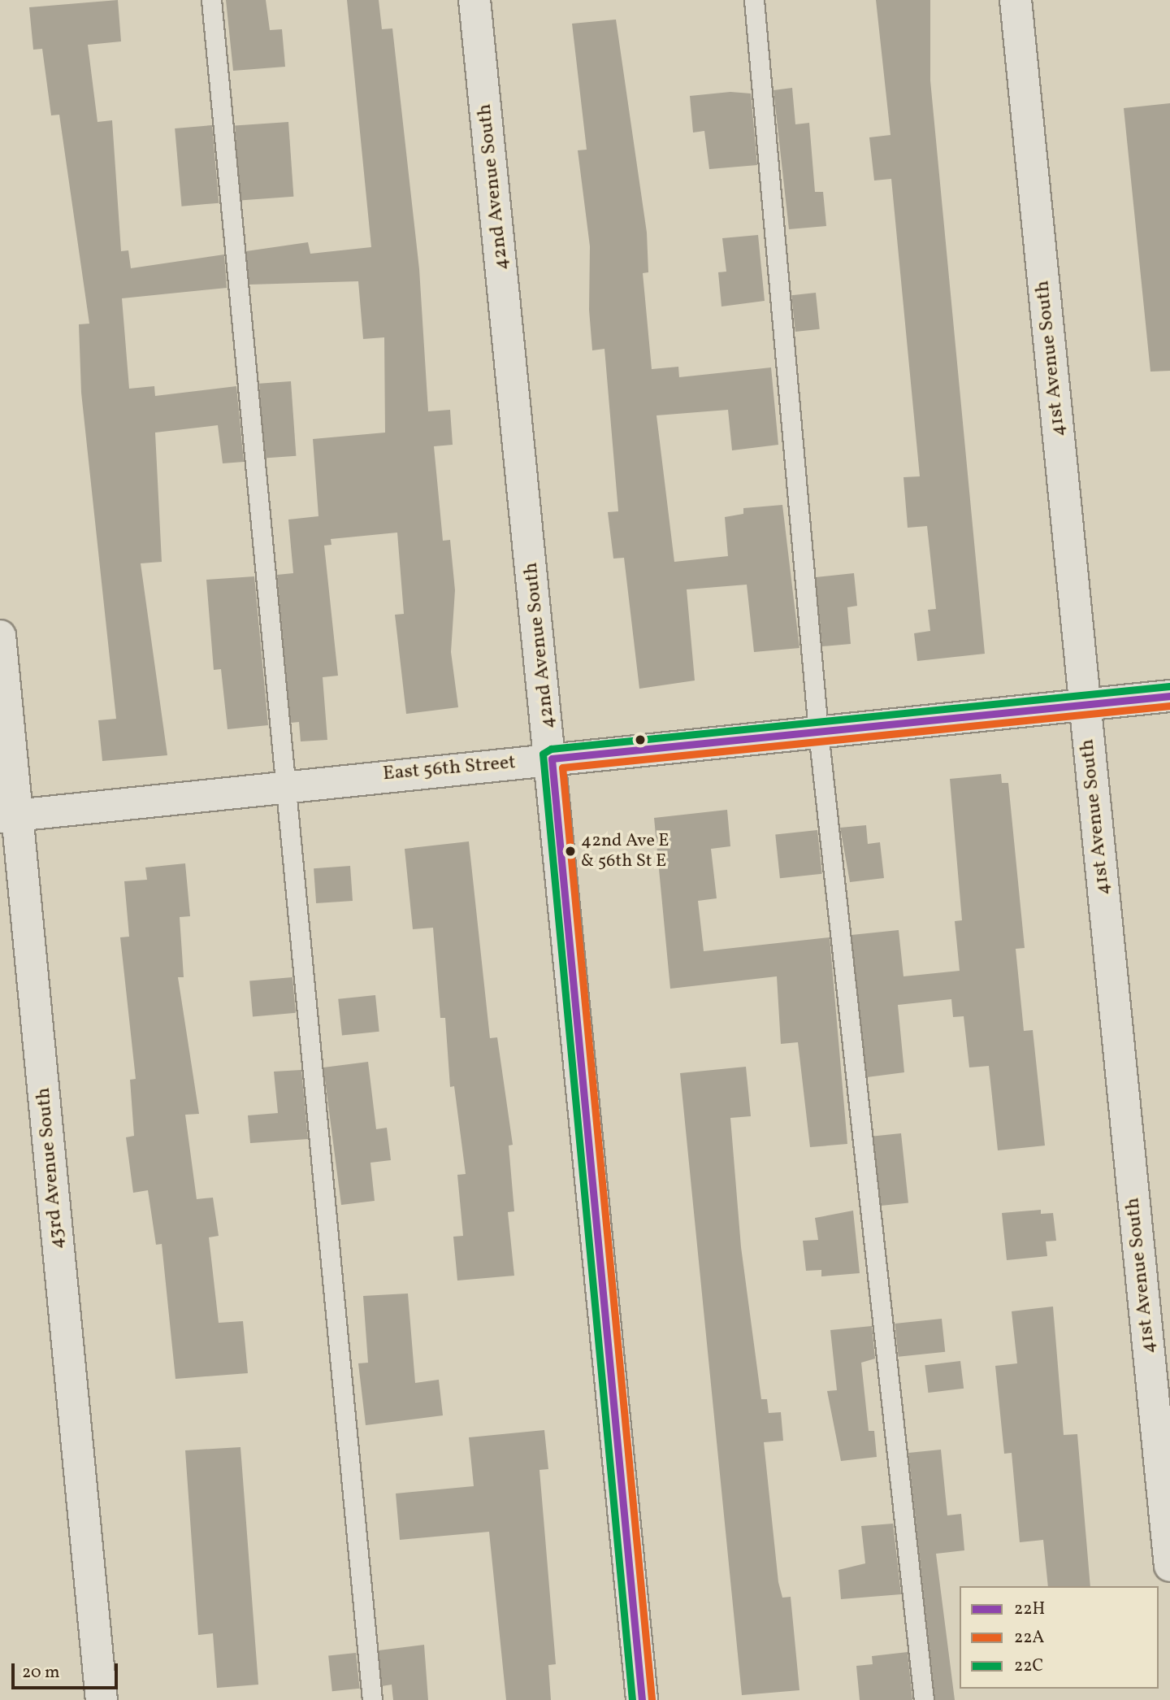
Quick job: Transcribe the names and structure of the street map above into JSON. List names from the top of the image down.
{
  "streets": {
    "street": [
      "42nd Avenue South",
      "41st Avenue South",
      "East 56th Street",
      "43rd Avenue South"
    ]
  },
  "crossings": [
    ["42nd Avenue South", "East 56th Street"],
    ["41st Avenue South", "East 56th Street"],
    ["East 56th Street", "43rd Avenue South"]
  ],
  "places": ["42nd Ave E & 56th St E"],
  "lines": ["transit line 22C", "transit line 22H", "transit line 22A"],
  "legend": ["22H", "22A", "22C"],
  "scale_bar": "20 m"
}
